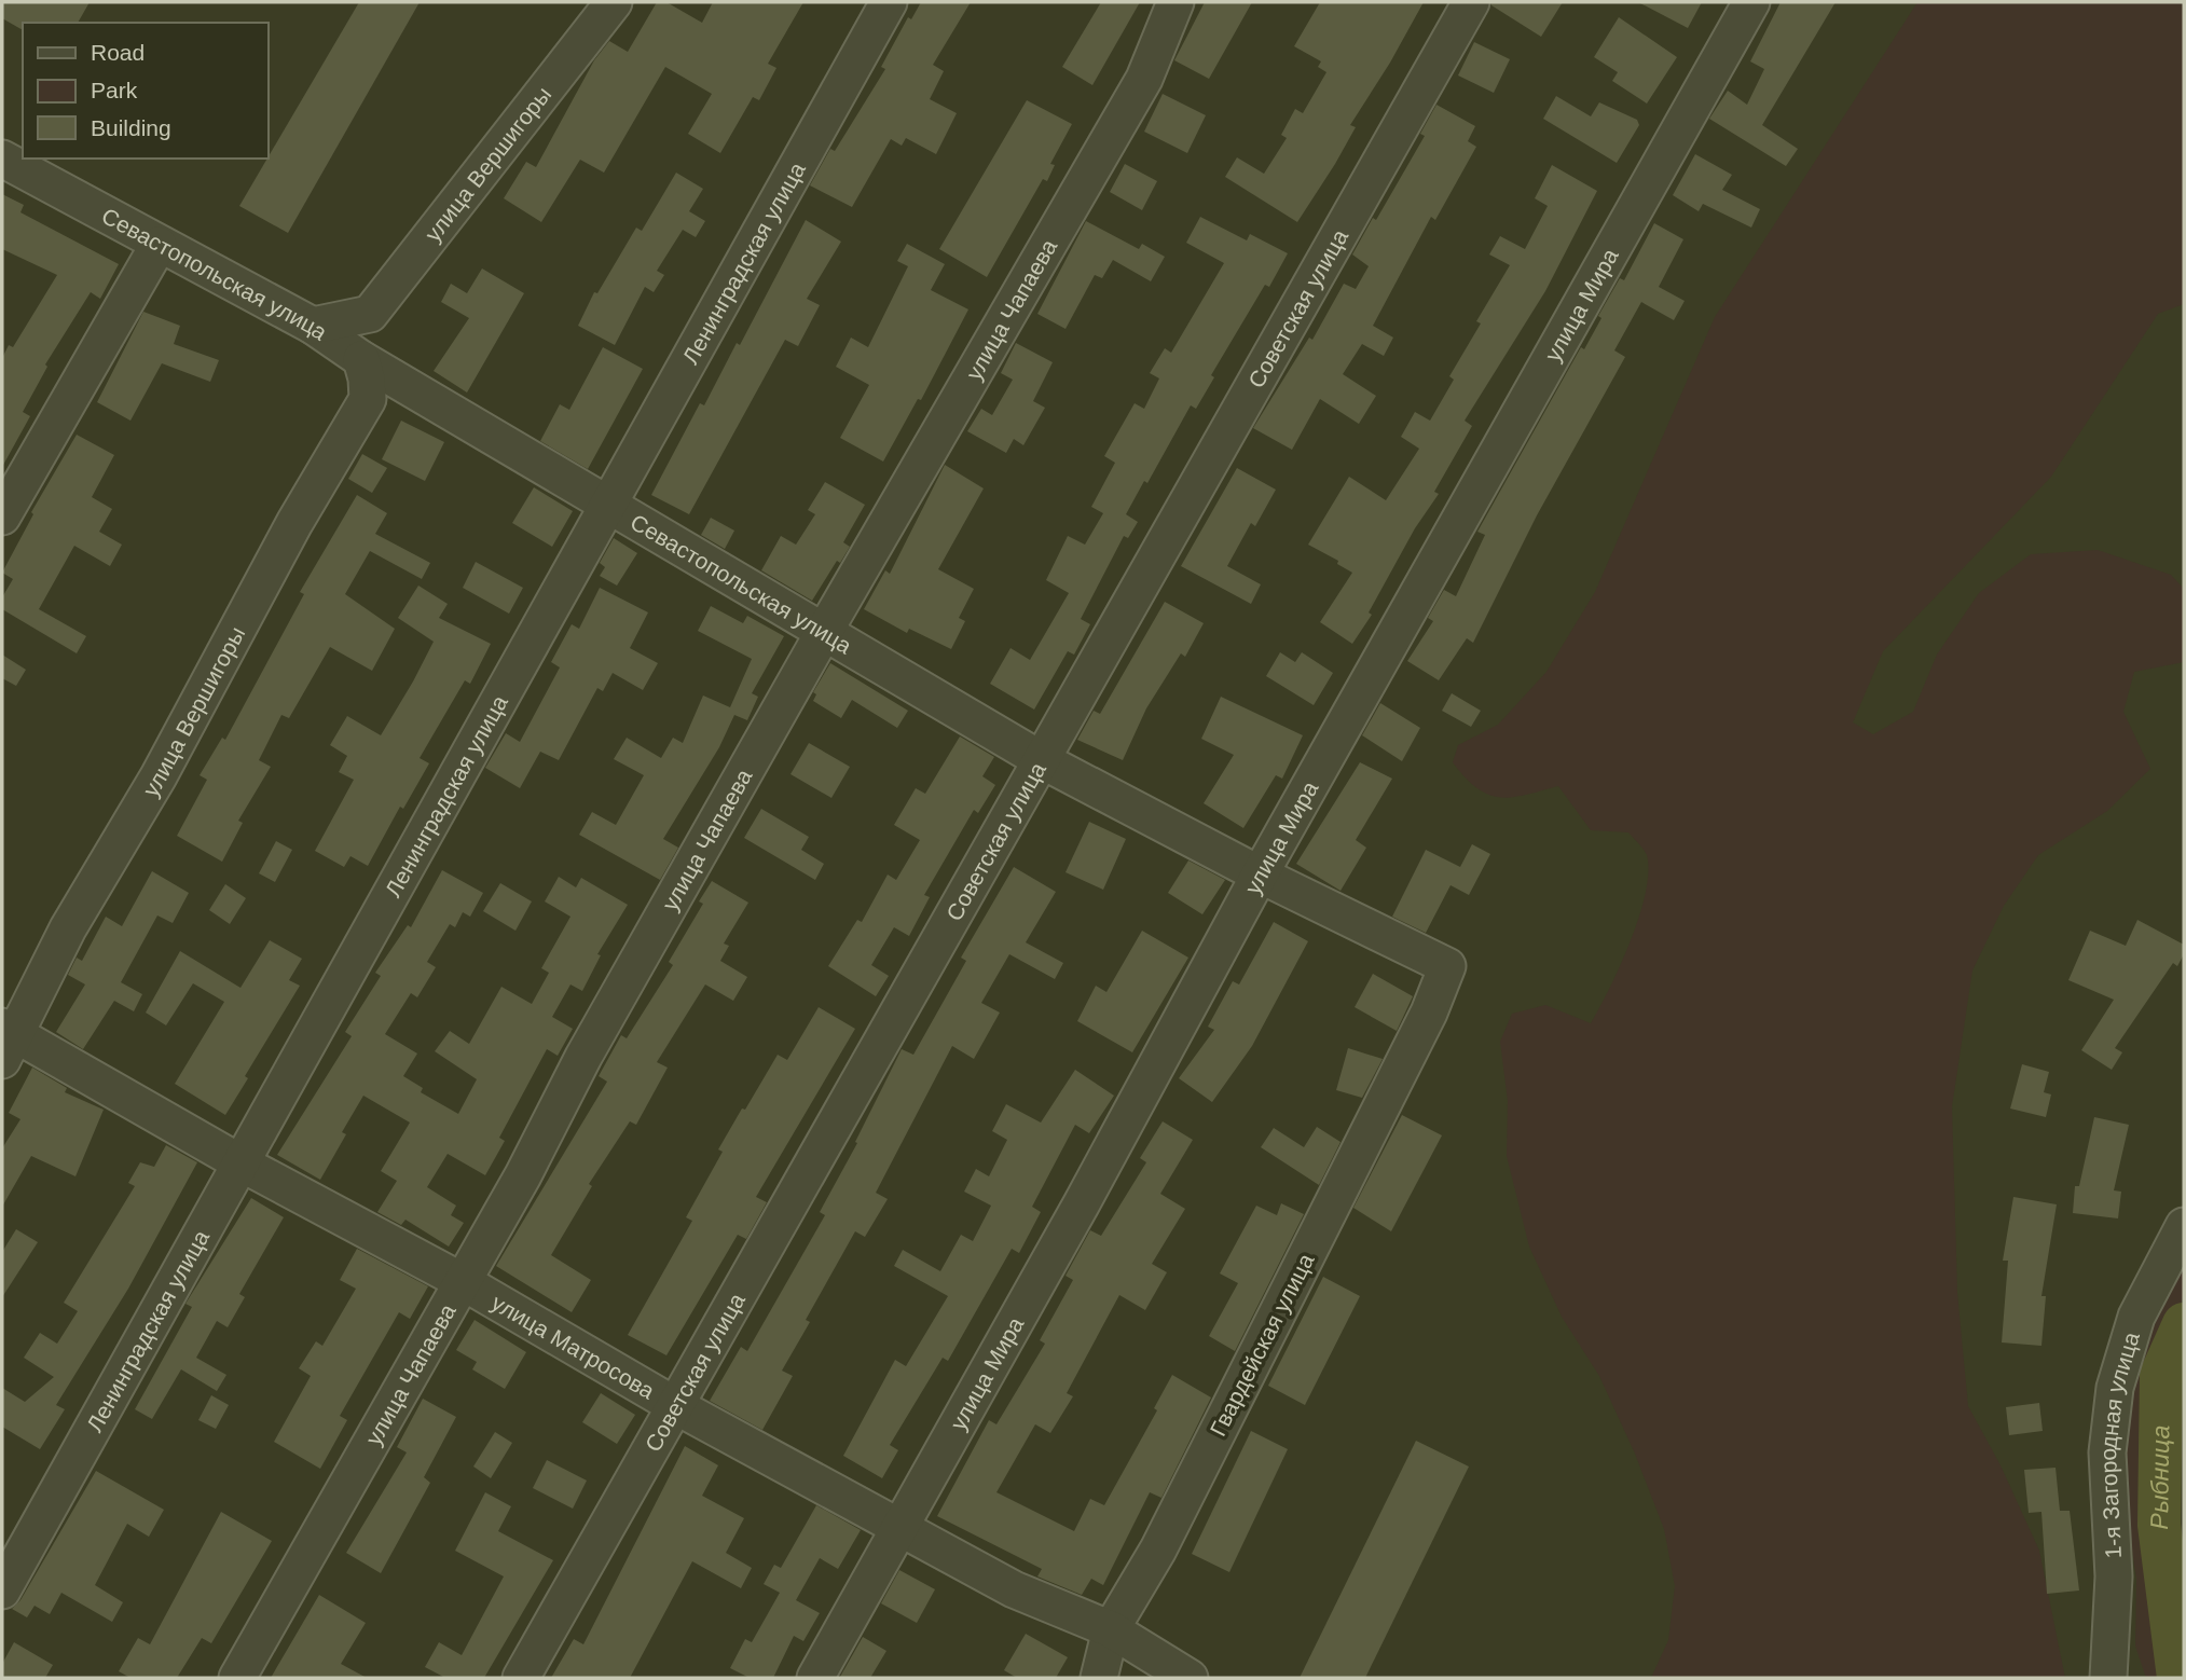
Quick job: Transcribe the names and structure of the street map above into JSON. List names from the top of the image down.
{
  "streets": {
    "street": [
      "улица Вершигоры",
      "Ленинградская улица",
      "Севастопольская улица",
      "улица Мира",
      "Советская улица",
      "улица Чапаева",
      "Гвардейская улица",
      "улица Матросова",
      "1-я Загородная улица"
    ]
  },
  "crossings": [
    ["улица Вершигоры", "Севастопольская улица"],
    ["улица Вершигоры", "улица Матросова"],
    ["Ленинградская улица", "Севастопольская улица"],
    ["Ленинградская улица", "улица Матросова"],
    ["Севастопольская улица", "улица Мира"],
    ["Севастопольская улица", "Советская улица"],
    ["Севастопольская улица", "улица Чапаева"],
    ["Севастопольская улица", "Гвардейская улица"],
    ["улица Мира", "улица Матросова"],
    ["Советская улица", "улица Матросова"],
    ["улица Чапаева", "улица Матросова"],
    ["Гвардейская улица", "улица Матросова"]
  ],
  "water": ["Рыбница"],
  "legend": ["Road", "Park", "Building"]
}
